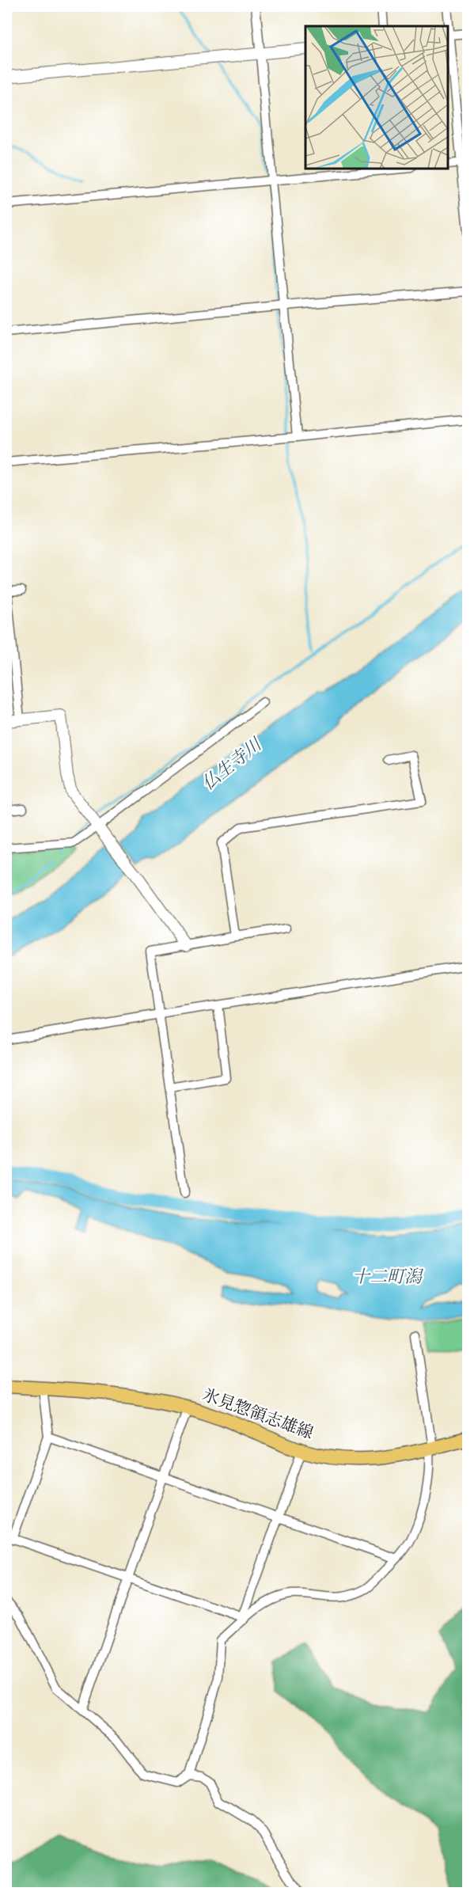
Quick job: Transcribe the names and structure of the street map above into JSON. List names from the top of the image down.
{
  "streets": {
    "main road": ["氷見惣領志雄線"]
  },
  "water": ["仏生寺川", "十二町潟"]
}
